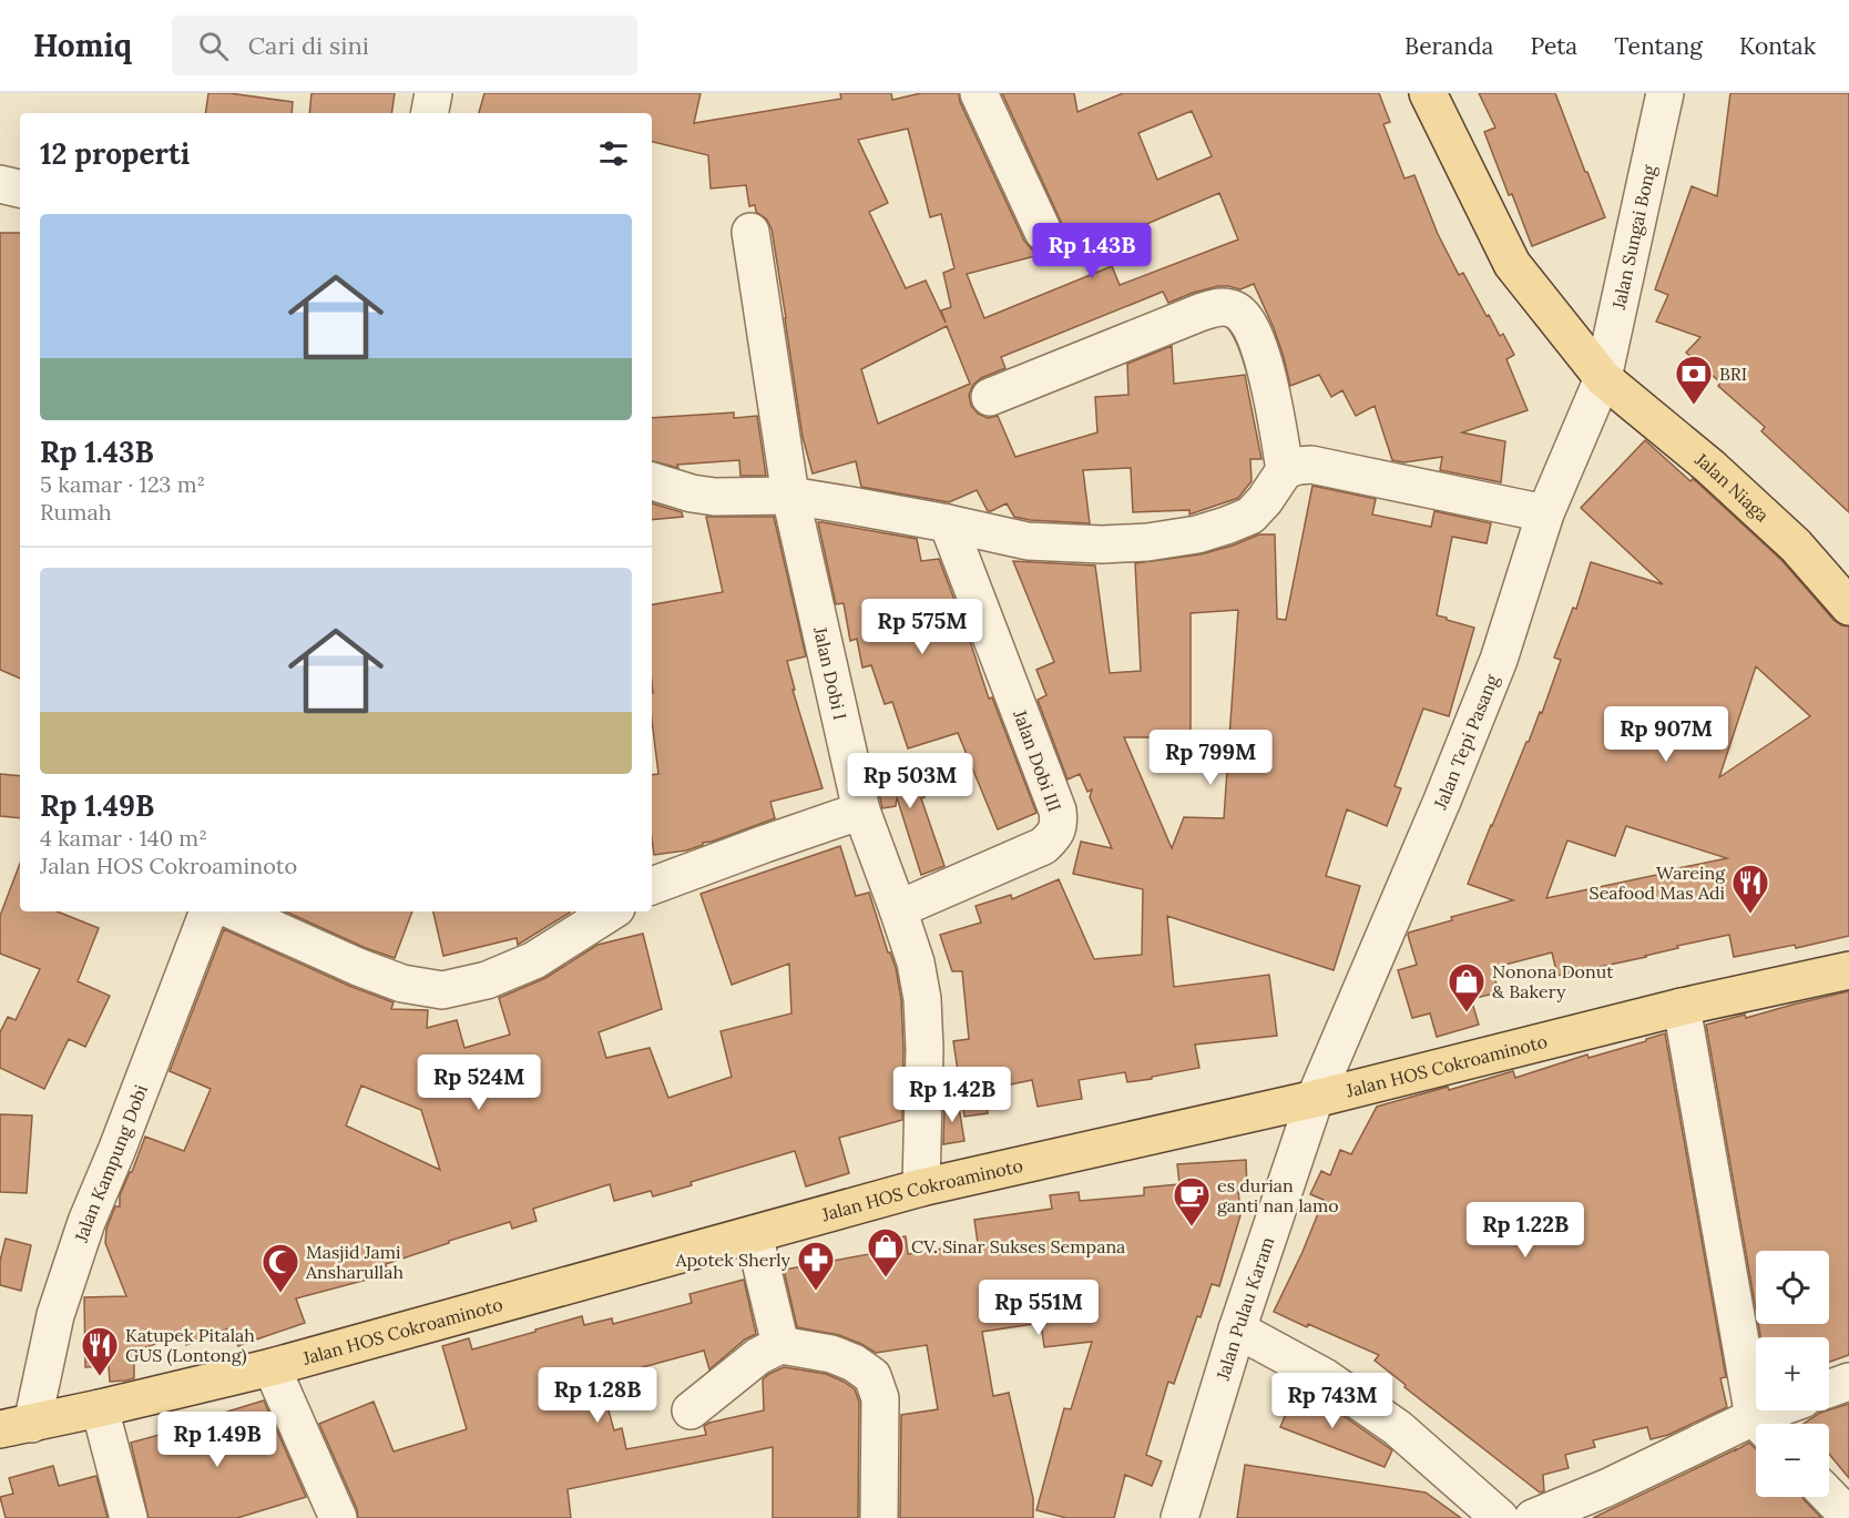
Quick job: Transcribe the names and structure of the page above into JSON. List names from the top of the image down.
{
  "streets": {
    "main road": ["Jalan Niaga", "Jalan HOS Cokroaminoto"],
    "street": [
      "Jalan Sungai Bong",
      "Jalan Dobi I",
      "Jalan Tepi Pasang",
      "Jalan Dobi III",
      "Jalan Kampung Dobi",
      "Jalan Pulau Karam"
    ]
  },
  "crossings": [
    ["Jalan Sungai Bong", "Jalan Niaga"],
    ["Jalan Sungai Bong", "Jalan Tepi Pasang"],
    ["Jalan Niaga", "Jalan Tepi Pasang"],
    ["Jalan Dobi I", "Jalan Dobi III"],
    ["Jalan Dobi I", "Jalan HOS Cokroaminoto"],
    ["Jalan Tepi Pasang", "Jalan HOS Cokroaminoto"],
    ["Jalan Tepi Pasang", "Jalan Pulau Karam"],
    ["Jalan HOS Cokroaminoto", "Jalan Kampung Dobi"],
    ["Jalan HOS Cokroaminoto", "Jalan Pulau Karam"]
  ],
  "places": {
    "bank": ["BRI"],
    "restaurant": ["Wareing Seafood Mas Adi", "Katupek Pitalah GUS (Lontong)"],
    "shop": ["Nonona Donut & Bakery", "CV. Sinar Sukses Sempana"],
    "cafe": ["es durian ganti nan lamo"],
    "pharmacy": ["Apotek Sherly"],
    "mosque": ["Masjid Jami Ansharullah"]
  },
  "page": {
    "header": "Homiq",
    "search": "Cari di sini",
    "nav": [
      "Beranda",
      "Peta",
      "Tentang",
      "Kontak"
    ],
    "heading": "12 properti",
    "list": [
      {
        "name": "Rp 1.43B",
        "note": "5 kamar · 123 m² · Rumah"
      },
      {
        "name": "Rp 1.49B",
        "note": "4 kamar · 140 m² · Jalan HOS Cokroaminoto"
      }
    ],
    "price": [
      "Rp 1.43B",
      "Rp 575M",
      "Rp 907M",
      "Rp 799M",
      "Rp 503M",
      "Rp 524M",
      "Rp 1.42B",
      "Rp 1.22B",
      "Rp 551M",
      "Rp 1.28B",
      "Rp 743M",
      "Rp 1.49B"
    ],
    "map_buttons": ["+", "−"]
  }
}
